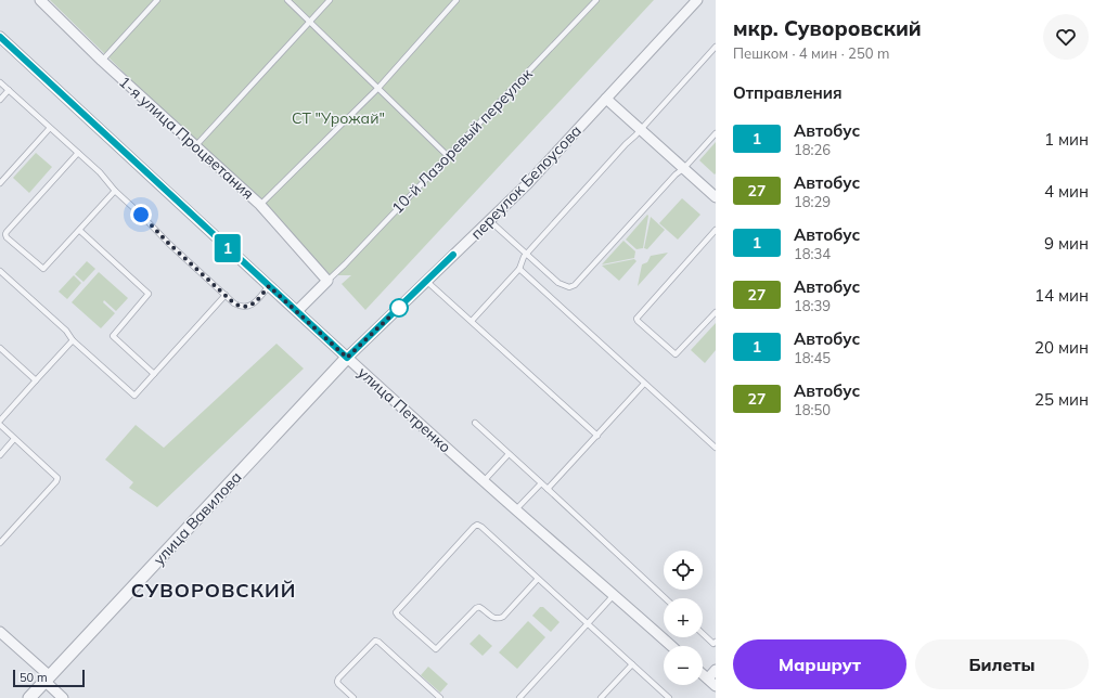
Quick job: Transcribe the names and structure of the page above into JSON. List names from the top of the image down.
{
  "streets": {
    "street": [
      "1-я улица Процветания",
      "переулок Белоусова",
      "улица Петренко",
      "улица Вавилова"
    ],
    "lane": ["10-й Лазоревый переулок"]
  },
  "crossings": [
    ["1-я улица Процветания", "10-й Лазоревый переулок"],
    ["переулок Белоусова", "улица Петренко"],
    ["переулок Белоусова", "улица Вавилова"],
    ["улица Петренко", "улица Вавилова"]
  ],
  "districts": ["СУВОРОВСКИЙ"],
  "parks": ["СТ \"Урожай\""],
  "lines": ["bus line 1"],
  "scale_bar": "50 m",
  "page": {
    "on_map": "1",
    "heading": [
      ["мкр. Суворовский", "Пешком · 4 мин · 250 m"],
      "Отправления"
    ],
    "list": [
      {
        "mark": "1",
        "name": "Автобус",
        "note": "18:26",
        "value": "1 мин"
      },
      {
        "mark": "27",
        "name": "Автобус",
        "note": "18:29",
        "value": "4 мин"
      },
      {
        "mark": "1",
        "name": "Автобус",
        "note": "18:34",
        "value": "9 мин"
      },
      {
        "mark": "27",
        "name": "Автобус",
        "note": "18:39",
        "value": "14 мин"
      },
      {
        "mark": "1",
        "name": "Автобус",
        "note": "18:45",
        "value": "20 мин"
      },
      {
        "mark": "27",
        "name": "Автобус",
        "note": "18:50",
        "value": "25 мин"
      }
    ],
    "map_buttons": ["+", "−"],
    "buttons": ["Маршрут", "Билеты"],
    "scale": "50 m"
  }
}
